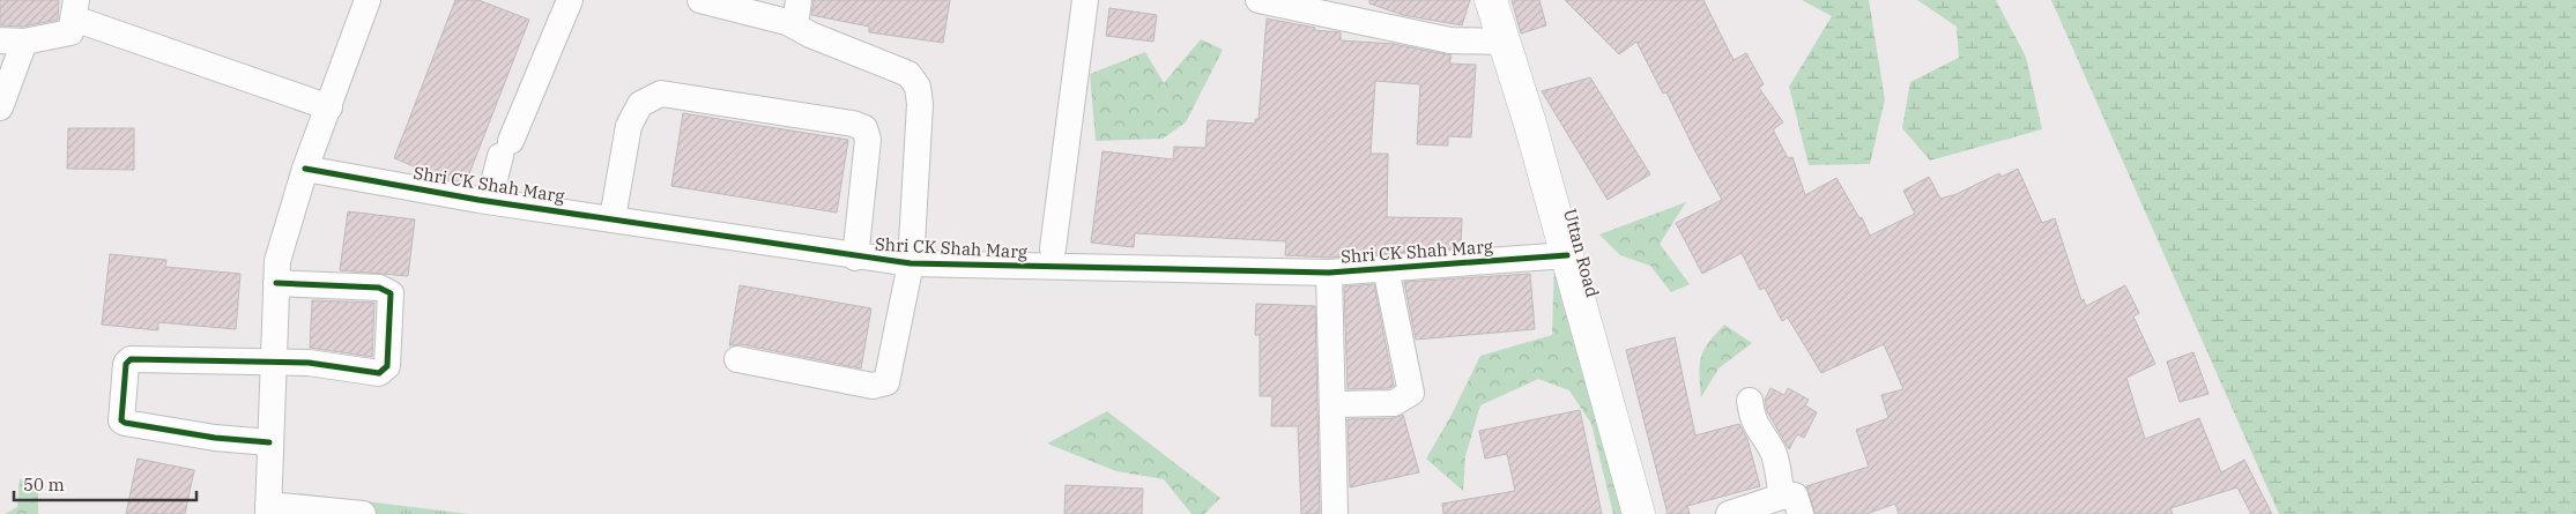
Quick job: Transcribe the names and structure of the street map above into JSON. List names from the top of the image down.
{
  "streets": {
    "street": ["Shri CK Shah Marg", "Uttan Road"]
  },
  "crossings": [
    ["Shri CK Shah Marg", "Uttan Road"]
  ],
  "scale_bar": "50 m"
}
